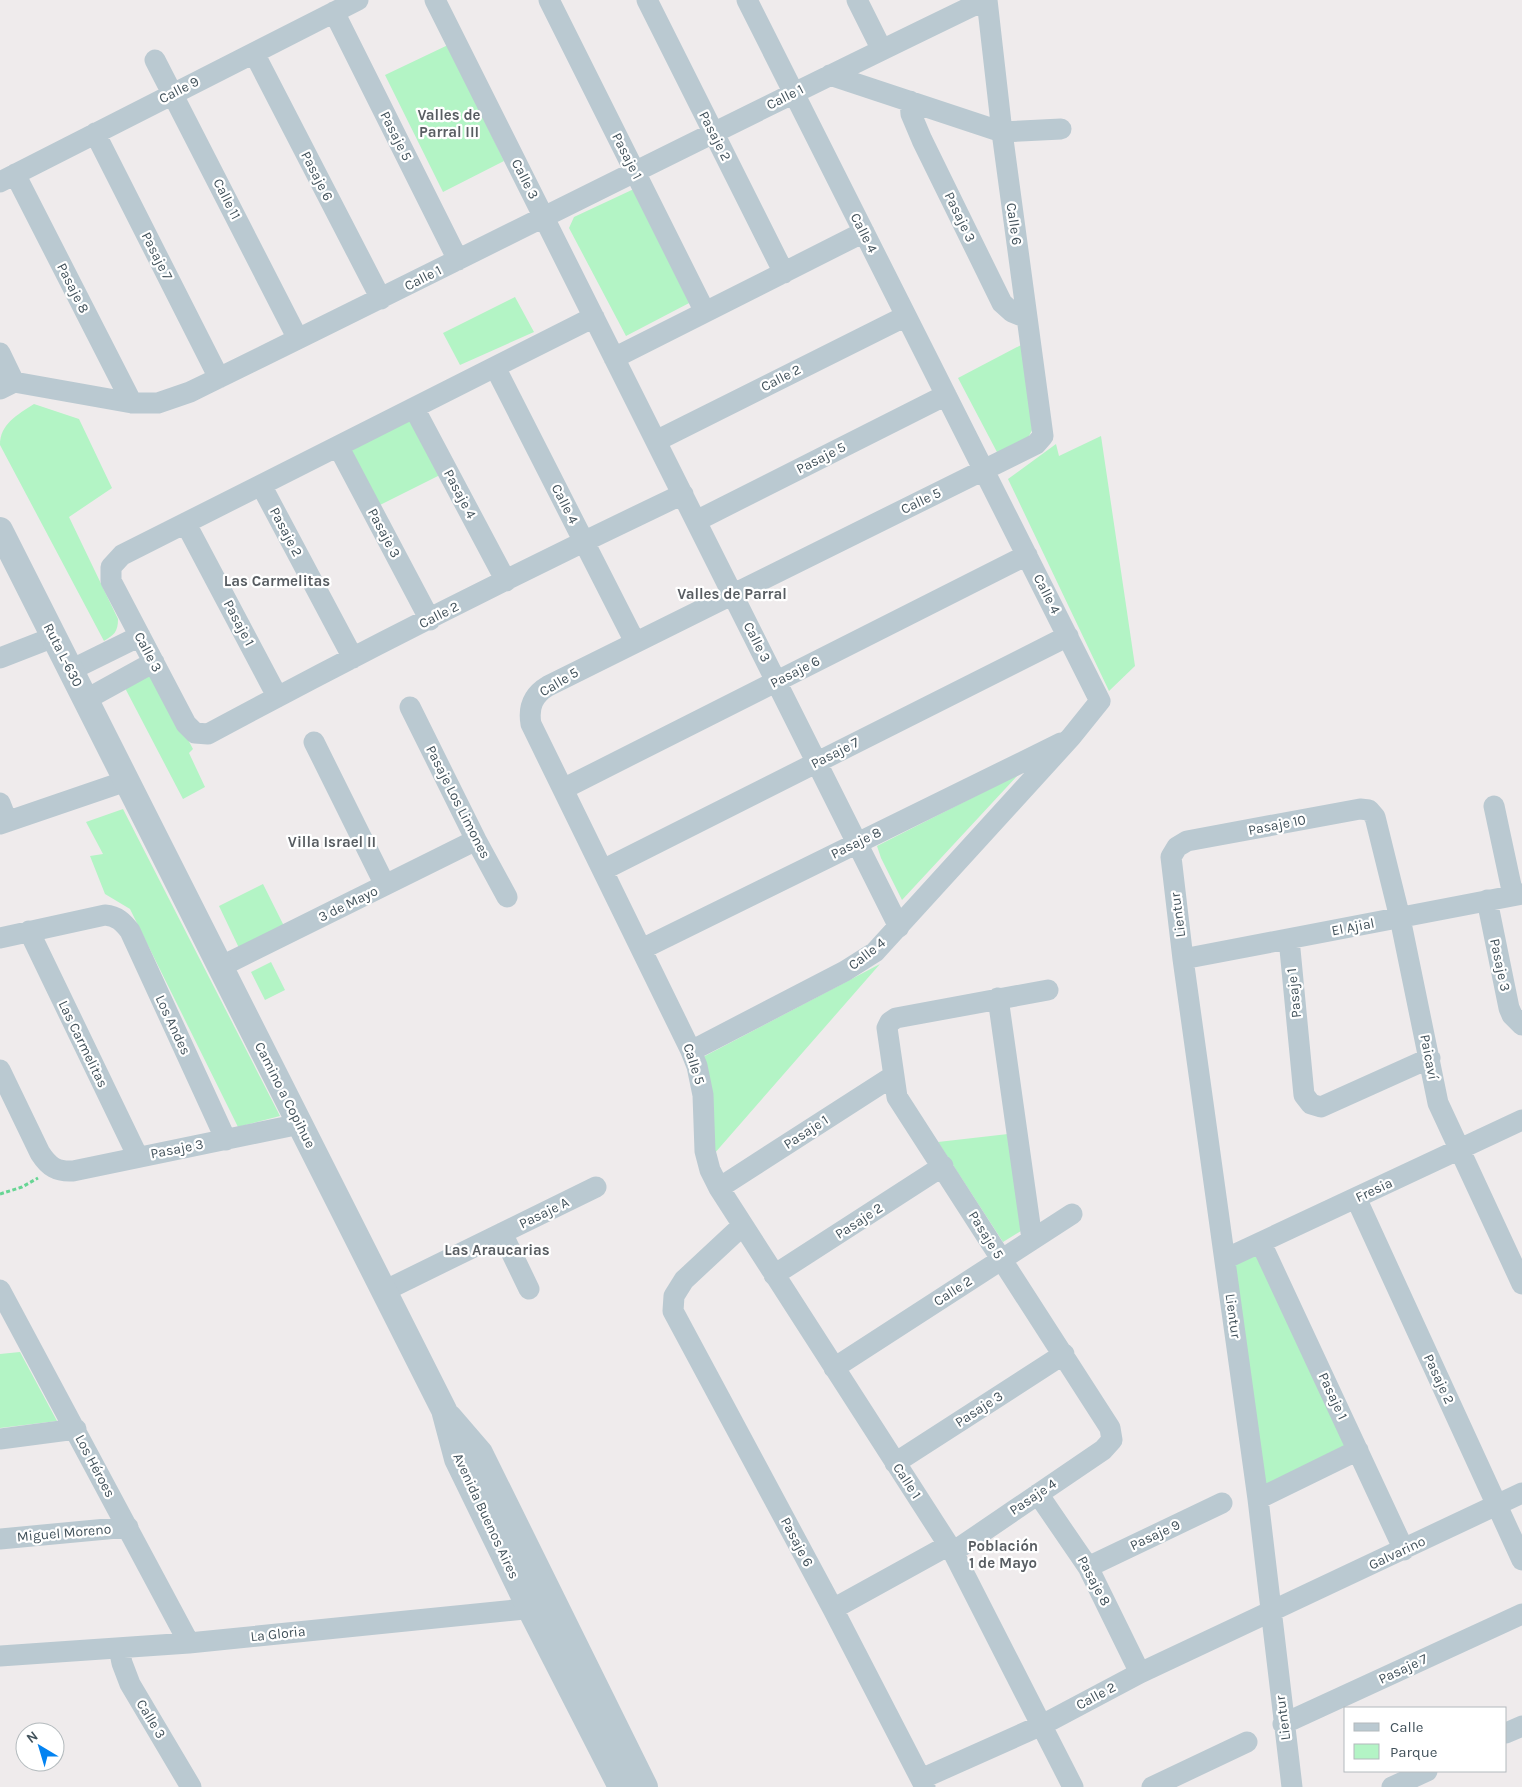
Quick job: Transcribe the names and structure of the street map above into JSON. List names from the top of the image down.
{
  "streets": {
    "street": [
      "Calle 9",
      "Calle 1",
      "Pasaje 5",
      "Pasaje 2",
      "Pasaje 1",
      "Pasaje 6",
      "Calle 3",
      "Calle 11",
      "Pasaje 3",
      "Calle 6",
      "Calle 4",
      "Pasaje 7",
      "Pasaje 8",
      "Calle 2",
      "Pasaje 4",
      "Calle 5",
      "Ruta L-630",
      "Pasaje Los Limones",
      "Pasaje 10",
      "3 de Mayo",
      "Lientur",
      "El Ajial",
      "Los Andes",
      "Las Carmelitas",
      "Paicaví",
      "Camino a Copihue",
      "Fresia",
      "Pasaje A",
      "Los Héroes",
      "Avenida Buenos Aires",
      "Miguel Moreno",
      "Pasaje 9",
      "Galvarino",
      "La Gloria"
    ]
  },
  "crossings": [
    ["Calle 9", "Pasaje 5"],
    ["Calle 9", "Pasaje 6"],
    ["Calle 9", "Calle 11"],
    ["Calle 9", "Pasaje 7"],
    ["Calle 9", "Pasaje 8"],
    ["Calle 1", "Pasaje 5"],
    ["Calle 1", "Pasaje 2"],
    ["Calle 1", "Pasaje 1"],
    ["Calle 1", "Pasaje 6"],
    ["Calle 1", "Calle 3"],
    ["Calle 1", "Calle 11"],
    ["Calle 1", "Pasaje 3"],
    ["Calle 1", "Calle 6"],
    ["Calle 1", "Calle 4"],
    ["Calle 1", "Pasaje 7"],
    ["Calle 1", "Pasaje 8"],
    ["Calle 1", "Calle 2"],
    ["Calle 1", "Pasaje 4"],
    ["Calle 1", "Calle 5"],
    ["Pasaje 5", "Pasaje 2"],
    ["Pasaje 5", "Pasaje 1"],
    ["Pasaje 5", "Calle 3"],
    ["Pasaje 5", "Pasaje 3"],
    ["Pasaje 5", "Calle 4"],
    ["Pasaje 5", "Calle 2"],
    ["Pasaje 5", "Pasaje 4"],
    ["Pasaje 2", "Calle 2"],
    ["Pasaje 2", "Fresia"],
    ["Pasaje 2", "Galvarino"],
    ["Pasaje 1", "Calle 3"],
    ["Pasaje 1", "Calle 2"],
    ["Pasaje 1", "Calle 5"],
    ["Pasaje 1", "El Ajial"],
    ["Pasaje 1", "Paicaví"],
    ["Pasaje 1", "Fresia"],
    ["Pasaje 1", "Galvarino"],
    ["Pasaje 6", "Calle 3"],
    ["Pasaje 6", "Calle 4"],
    ["Pasaje 6", "Calle 2"],
    ["Pasaje 6", "Pasaje 4"],
    ["Pasaje 6", "Calle 5"],
    ["Calle 3", "Calle 4"],
    ["Calle 3", "Pasaje 7"],
    ["Calle 3", "Pasaje 8"],
    ["Calle 3", "Calle 2"],
    ["Calle 3", "Calle 5"],
    ["Calle 3", "La Gloria"],
    ["Pasaje 3", "Calle 6"],
    ["Pasaje 3", "Calle 2"],
    ["Pasaje 3", "El Ajial"],
    ["Pasaje 3", "Los Andes"],
    ["Pasaje 3", "Las Carmelitas"],
    ["Pasaje 3", "Camino a Copihue"],
    ["Calle 6", "Calle 5"],
    ["Calle 4", "Pasaje 7"],
    ["Calle 4", "Pasaje 8"],
    ["Calle 4", "Calle 2"],
    ["Calle 4", "Calle 5"],
    ["Pasaje 7", "Calle 5"],
    ["Pasaje 7", "Lientur"],
    ["Pasaje 8", "Calle 2"],
    ["Pasaje 8", "Pasaje 4"],
    ["Pasaje 8", "Calle 5"],
    ["Pasaje 8", "Pasaje 9"],
    ["Calle 2", "Pasaje 4"],
    ["Calle 2", "Lientur"],
    ["Calle 2", "Galvarino"],
    ["Ruta L-630", "Camino a Copihue"],
    ["Pasaje Los Limones", "3 de Mayo"],
    ["Pasaje 10", "Lientur"],
    ["Pasaje 10", "Paicaví"],
    ["3 de Mayo", "Camino a Copihue"],
    ["Lientur", "El Ajial"],
    ["Lientur", "Fresia"],
    ["Lientur", "Galvarino"],
    ["El Ajial", "Paicaví"],
    ["Los Andes", "Las Carmelitas"],
    ["Paicaví", "Fresia"],
    ["Camino a Copihue", "Pasaje A"],
    ["Camino a Copihue", "Avenida Buenos Aires"],
    ["Los Héroes", "Miguel Moreno"],
    ["Los Héroes", "La Gloria"],
    ["Avenida Buenos Aires", "La Gloria"]
  ],
  "districts": [
    "Valles de Parral III",
    "Las Carmelitas",
    "Valles de Parral",
    "Villa Israel II",
    "Las Araucarias",
    "Población 1 de Mayo"
  ],
  "legend": ["Calle", "Parque"],
  "north": "top left"
}
